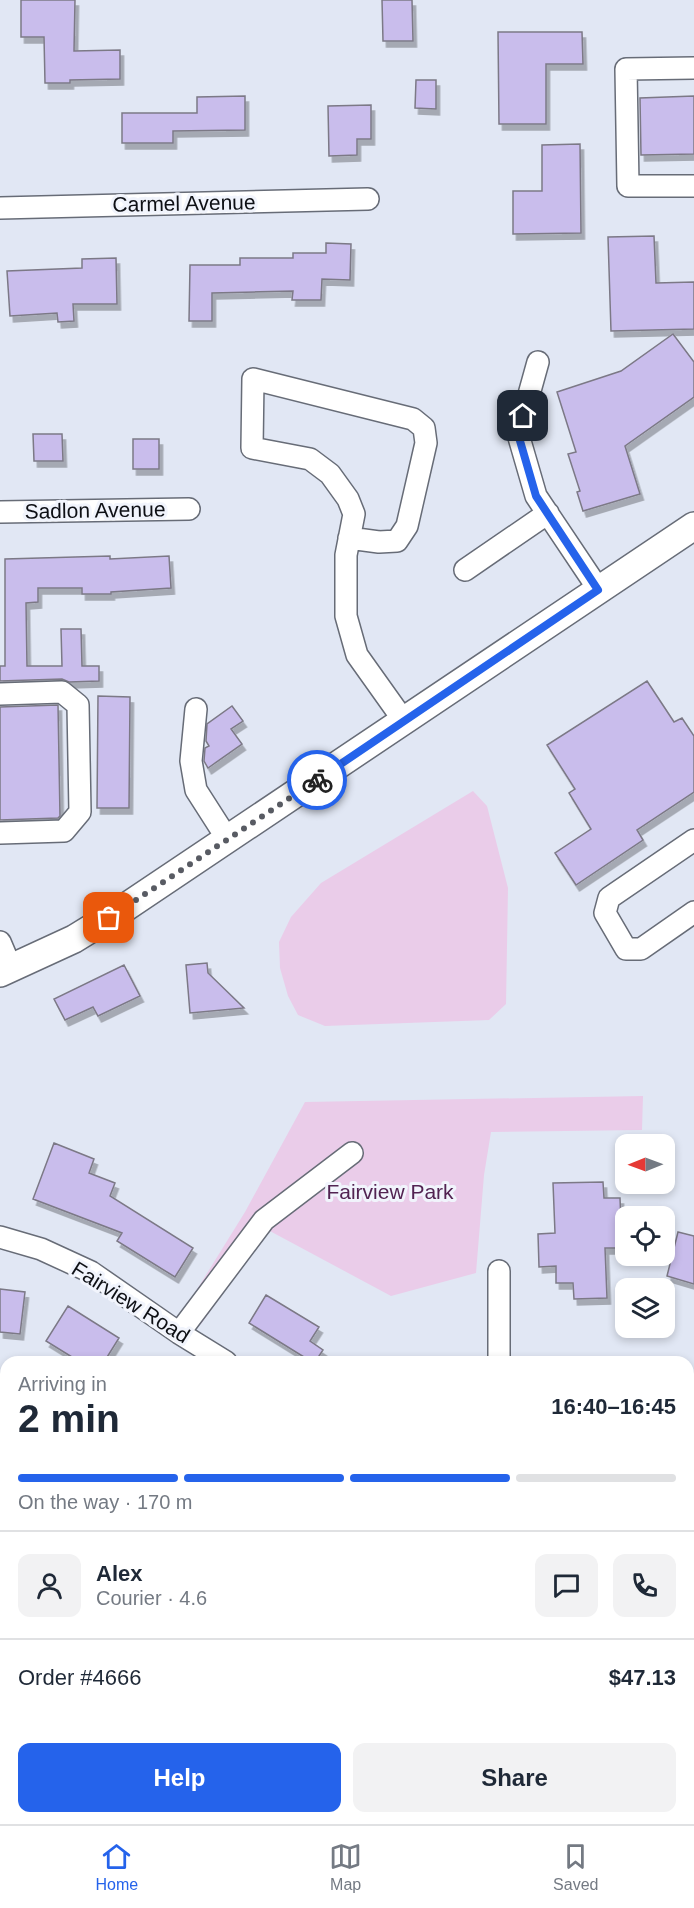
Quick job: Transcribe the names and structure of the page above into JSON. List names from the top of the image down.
{
  "streets": {
    "street": ["Carmel Avenue", "Sadlon Avenue", "Fairview Road"]
  },
  "parks": ["Fairview Park"],
  "north": "left",
  "page": {
    "heading": ["2 min", "Arriving in", "16:40–16:45"],
    "panel": [
      "Alex",
      "Courier · 4.6",
      "Order #4666",
      "$47.13"
    ],
    "bar": "On the way · 170 m",
    "buttons": ["Help", "Share"],
    "tabs": ["Home", "Map", "Saved"]
  }
}
